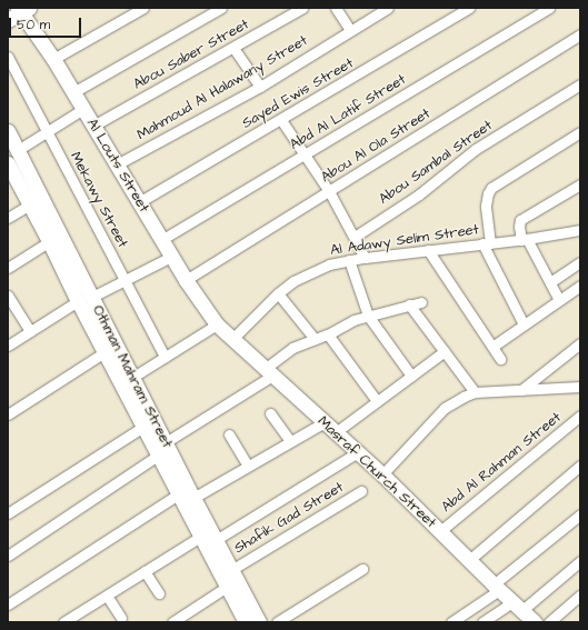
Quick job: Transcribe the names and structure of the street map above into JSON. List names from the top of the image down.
{
  "streets": {
    "main road": ["Al Louts Street", "Othman Mahram Street", "Masraf Church Street"],
    "street": [
      "Abou Saber Street",
      "Mahmoud Al Halawany Street",
      "Sayed Ewis Street",
      "Abd Al Latif Street",
      "Abou Al Ola Street",
      "Abou Sambal Street",
      "Mekawy Street",
      "Al Adawy Selim Street",
      "Abd Al Rahman Street",
      "Shafik Gad Street"
    ]
  },
  "crossings": [
    ["Abou Saber Street", "Al Louts Street"],
    ["Mahmoud Al Halawany Street", "Al Louts Street"],
    ["Sayed Ewis Street", "Al Louts Street"],
    ["Abd Al Latif Street", "Al Louts Street"],
    ["Abou Al Ola Street", "Al Louts Street"],
    ["Al Louts Street", "Masraf Church Street"],
    ["Al Adawy Selim Street", "Masraf Church Street"],
    ["Othman Mahram Street", "Shafik Gad Street"],
    ["Abd Al Rahman Street", "Masraf Church Street"]
  ],
  "scale_bar": "50 m"
}
